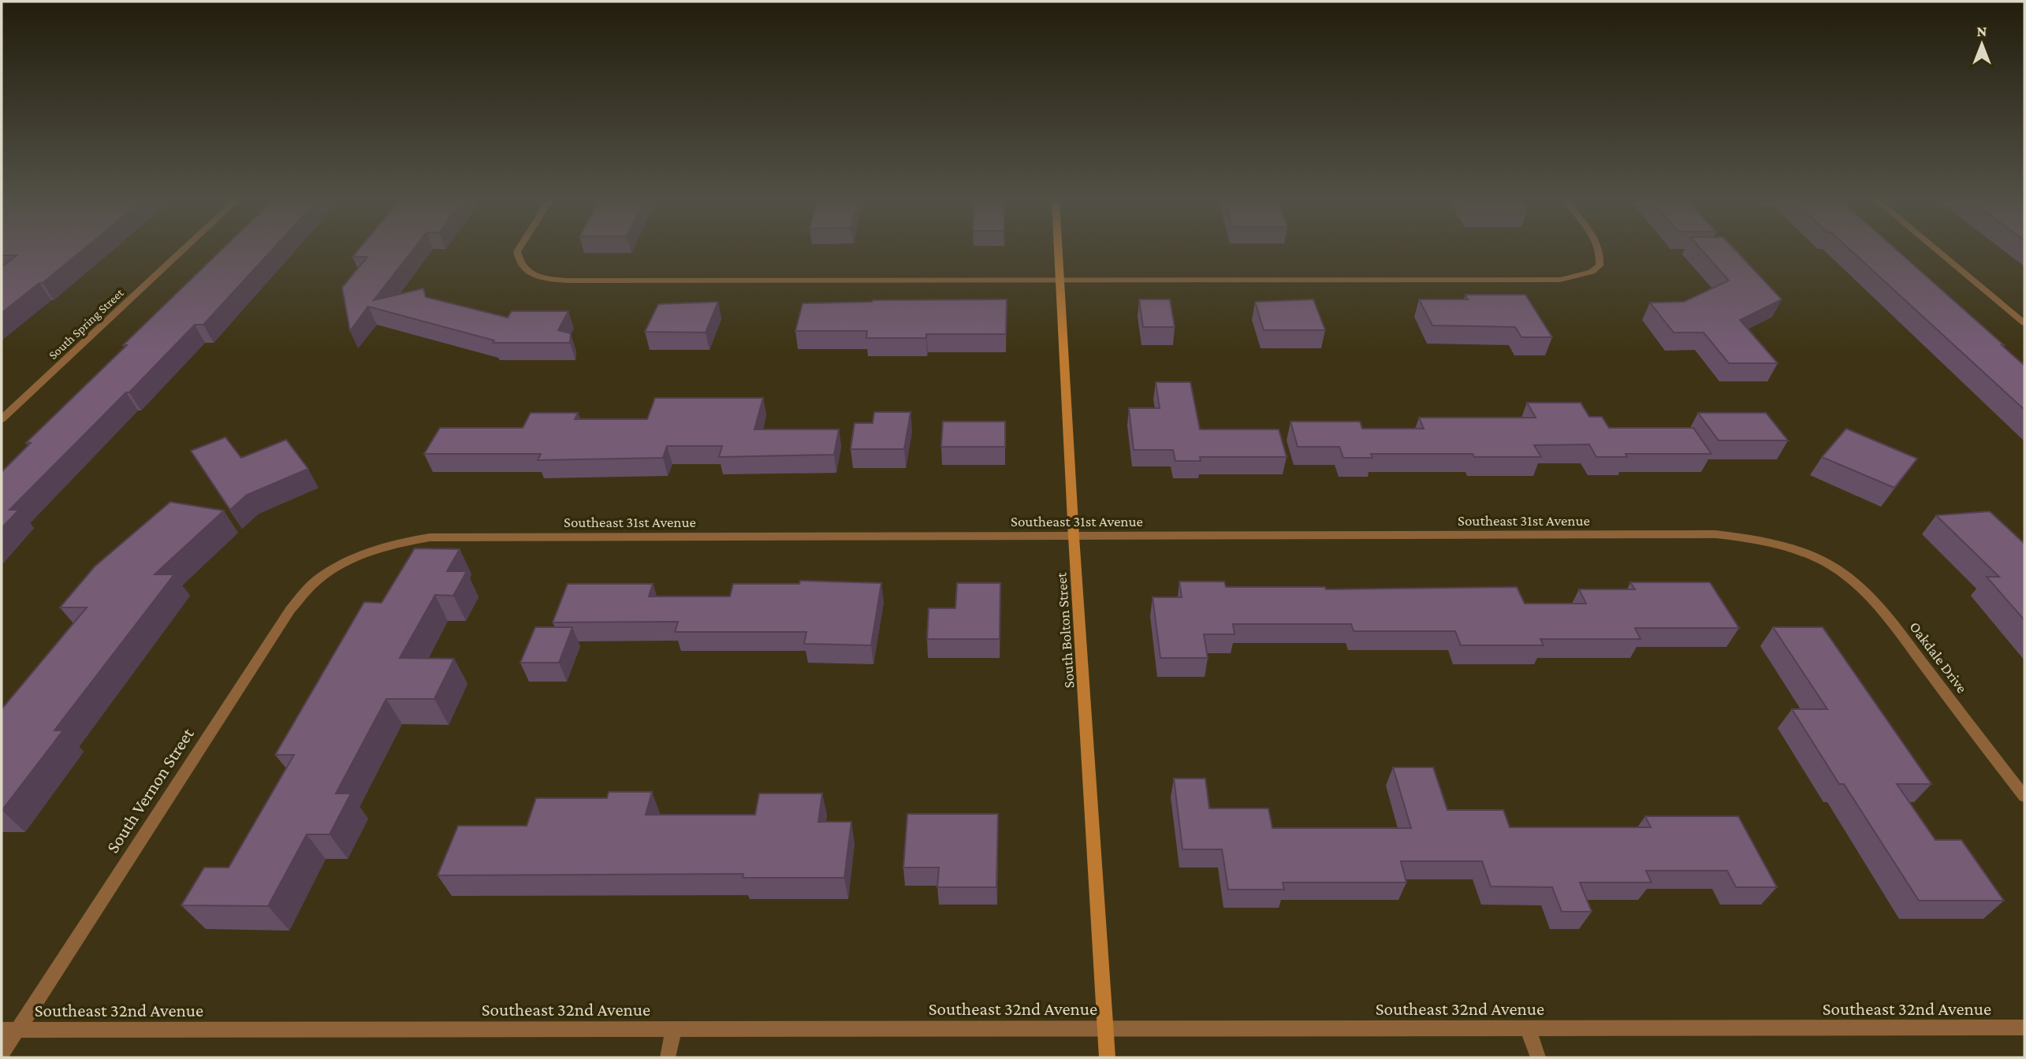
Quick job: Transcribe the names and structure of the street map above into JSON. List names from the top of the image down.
{
  "streets": {
    "street": [
      "South Spring Street",
      "Southeast 31st Avenue",
      "South Bolton Street",
      "Oakdale Drive",
      "South Vernon Street",
      "Southeast 32nd Avenue"
    ]
  },
  "crossings": [
    ["Southeast 31st Avenue", "South Bolton Street"],
    ["Southeast 31st Avenue", "Oakdale Drive"],
    ["Southeast 31st Avenue", "South Vernon Street"],
    ["South Bolton Street", "Southeast 32nd Avenue"],
    ["South Vernon Street", "Southeast 32nd Avenue"]
  ],
  "north": "top"
}
